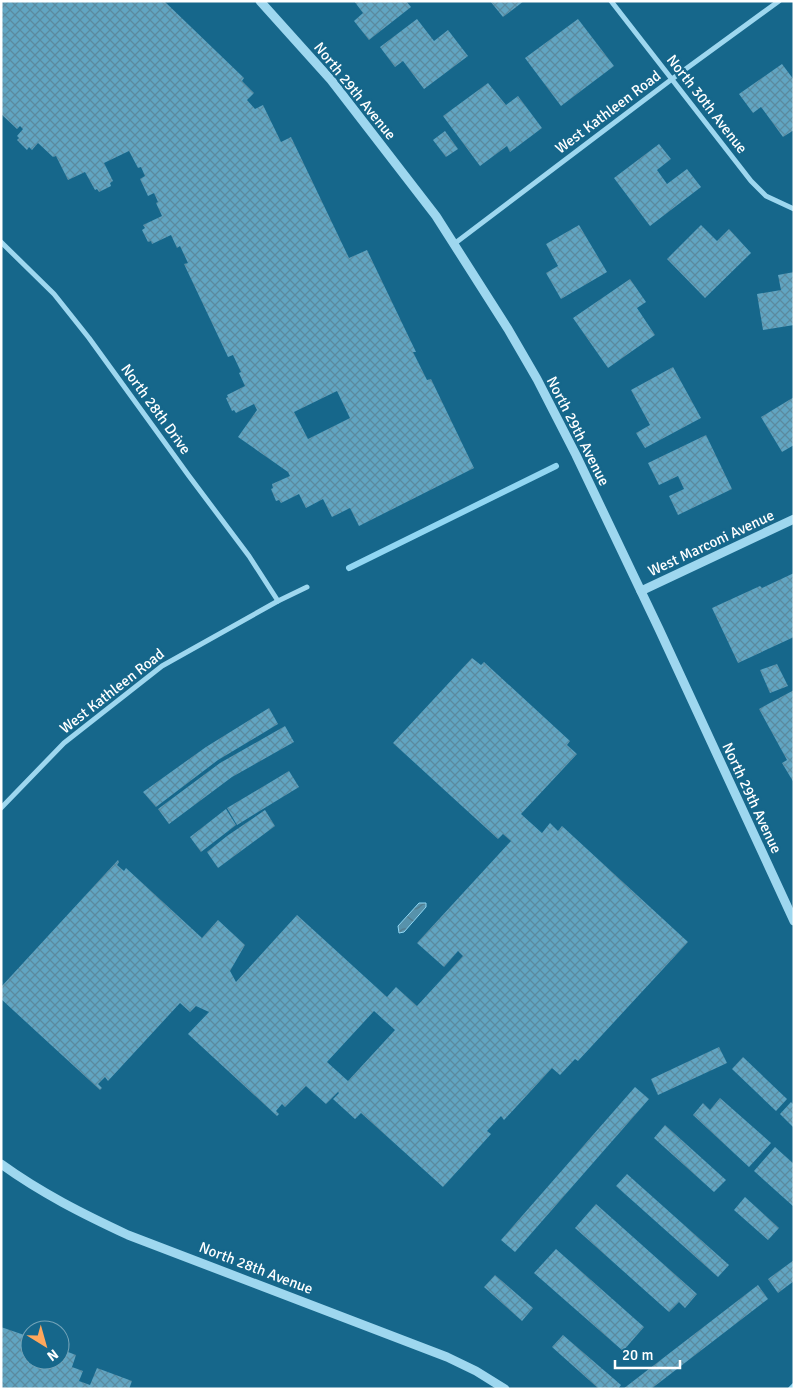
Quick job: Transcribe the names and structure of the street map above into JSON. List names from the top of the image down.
{
  "streets": {
    "street": [
      "North 29th Avenue",
      "North 30th Avenue",
      "West Kathleen Road",
      "North 28th Drive",
      "West Marconi Avenue",
      "North 28th Avenue"
    ]
  },
  "crossings": [
    ["North 29th Avenue", "West Kathleen Road"],
    ["North 29th Avenue", "West Marconi Avenue"],
    ["North 30th Avenue", "West Kathleen Road"],
    ["West Kathleen Road", "North 28th Drive"]
  ],
  "scale_bar": "20 m",
  "north": "bottom right"
}
